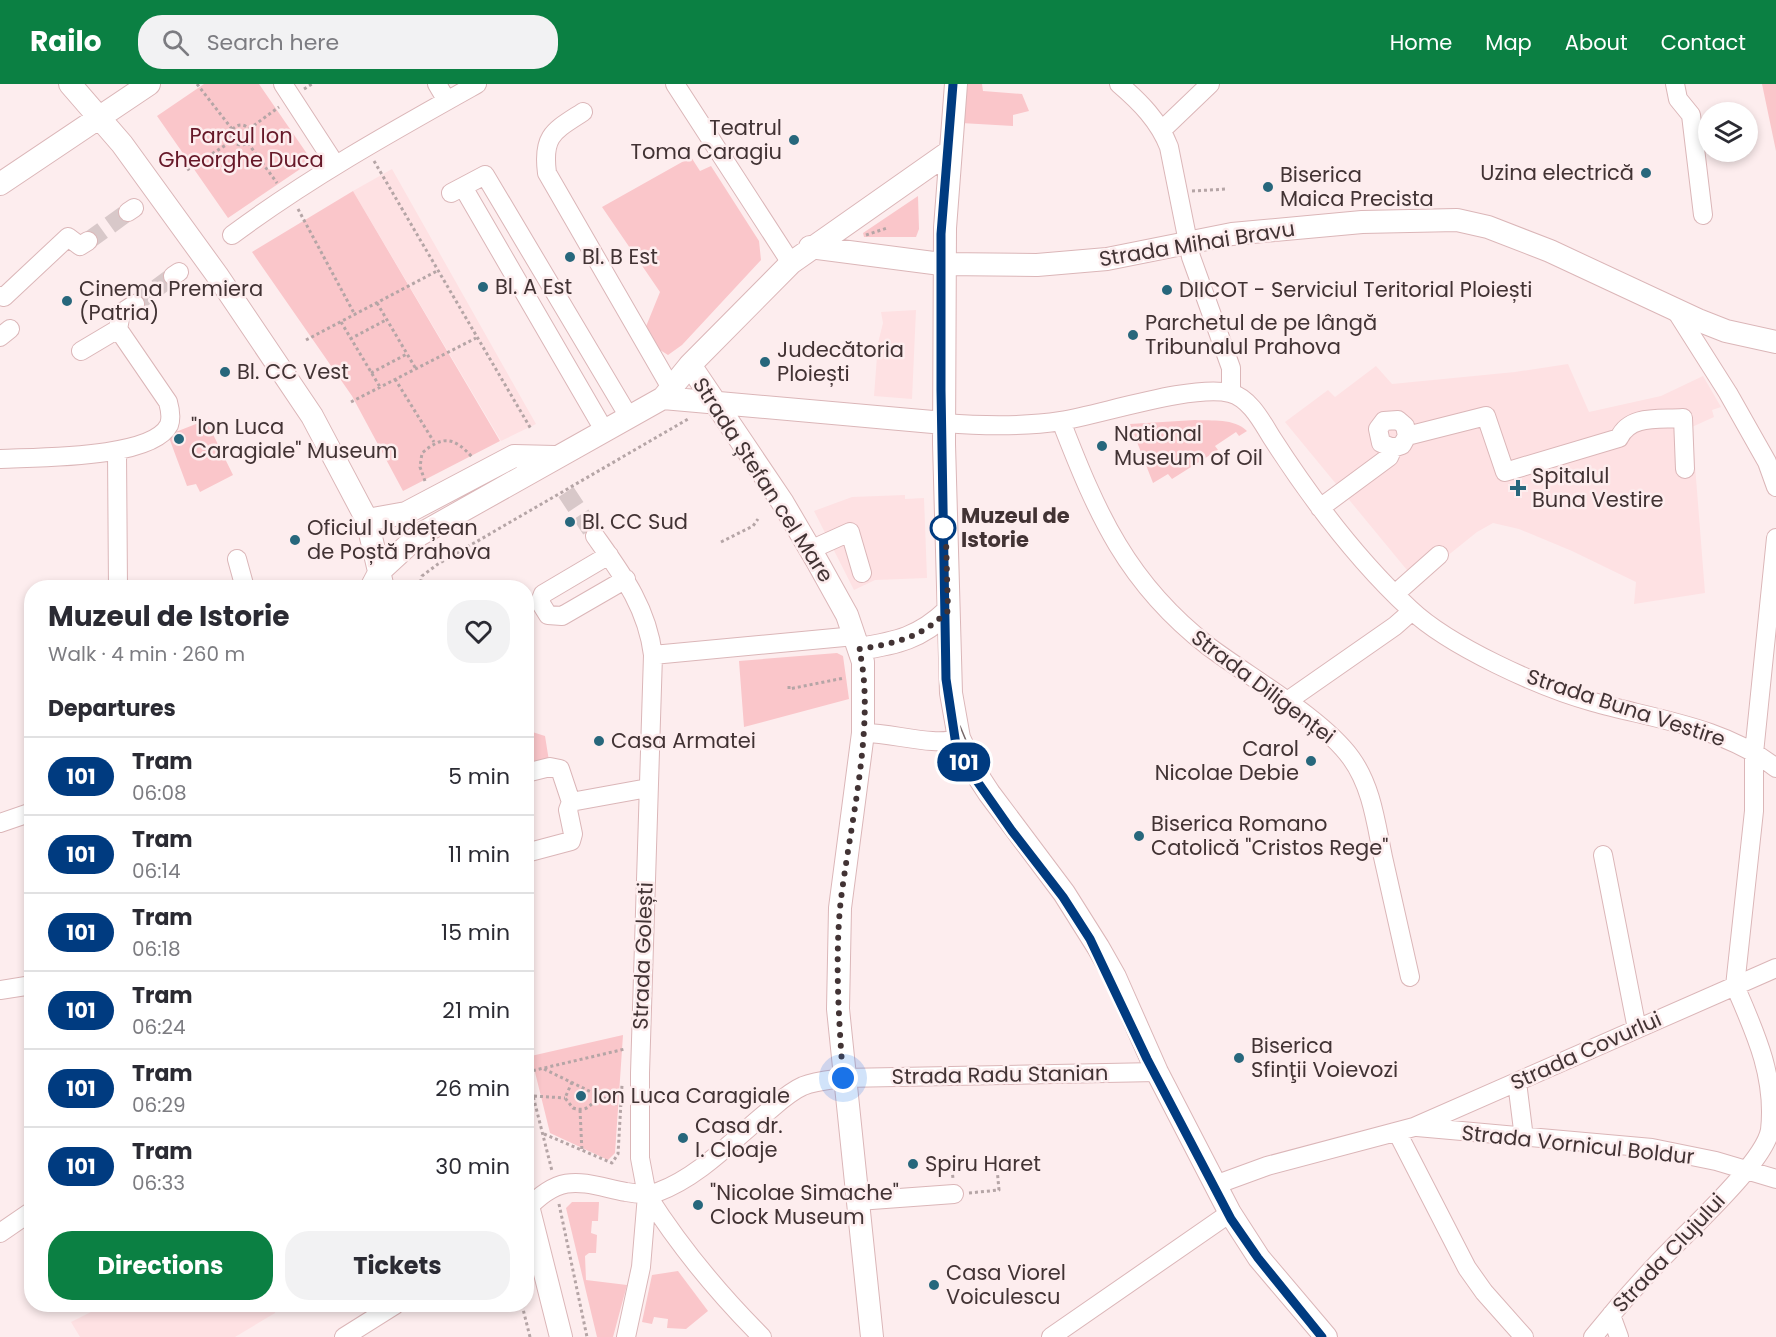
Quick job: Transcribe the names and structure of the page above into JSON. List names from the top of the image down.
{
  "streets": {
    "main road": ["Strada Mihai Bravu", "Strada Ștefan cel Mare"],
    "street": [
      "Strada Diligenței",
      "Strada Buna Vestire",
      "Strada Golești",
      "Strada Covurlui",
      "Strada Radu Stanian",
      "Strada Vornicul Boldur",
      "Strada Clujului"
    ]
  },
  "crossings": [
    ["Strada Golești", "Strada Radu Stanian"],
    ["Strada Covurlui", "Strada Vornicul Boldur"],
    ["Strada Covurlui", "Strada Clujului"],
    ["Strada Vornicul Boldur", "Strada Clujului"]
  ],
  "parks": ["Parcul Ion Gheorghe Duca"],
  "places": {
    "other": [
      "Teatrul Toma Caragiu",
      "Uzina electrică",
      "Biserica Maica Precista",
      "Bl. B Est",
      "Bl. A Est",
      "DIICOT - Serviciul Teritorial Ploiești",
      "Cinema Premiera (Patria)",
      "Parchetul de pe lângă Tribunalul Prahova",
      "Judecătoria Ploiești",
      "Bl. CC Vest",
      "\"Ion Luca Caragiale\" Museum",
      "National Museum of Oil",
      "Bl. CC Sud",
      "Muzeul de Istorie",
      "Oficiul Județean de Poștă Prahova",
      "Casa Armatei",
      "Carol Nicolae Debie",
      "Biserica Romano Catolică \"Cristos Rege\"",
      "Biserica Sfinţii Voievozi",
      "Ion Luca Caragiale",
      "Casa dr. I. Cloaje",
      "Spiru Haret",
      "\"Nicolae Simache\" Clock Museum",
      "Casa Viorel Voiculescu"
    ],
    "health": ["Spitalul Buna Vestire"]
  },
  "lines": ["tram line 101"],
  "page": {
    "header": "Railo",
    "search": "Search here",
    "nav": [
      "Home",
      "Map",
      "About",
      "Contact"
    ],
    "on_map": "101",
    "heading": [
      ["Muzeul de Istorie", "Walk · 4 min · 260 m"],
      "Departures"
    ],
    "list": [
      {
        "mark": "101",
        "name": "Tram",
        "note": "06:08",
        "value": "5 min"
      },
      {
        "mark": "101",
        "name": "Tram",
        "note": "06:14",
        "value": "11 min"
      },
      {
        "mark": "101",
        "name": "Tram",
        "note": "06:18",
        "value": "15 min"
      },
      {
        "mark": "101",
        "name": "Tram",
        "note": "06:24",
        "value": "21 min"
      },
      {
        "mark": "101",
        "name": "Tram",
        "note": "06:29",
        "value": "26 min"
      },
      {
        "mark": "101",
        "name": "Tram",
        "note": "06:33",
        "value": "30 min"
      }
    ],
    "buttons": ["Directions", "Tickets"]
  }
}
